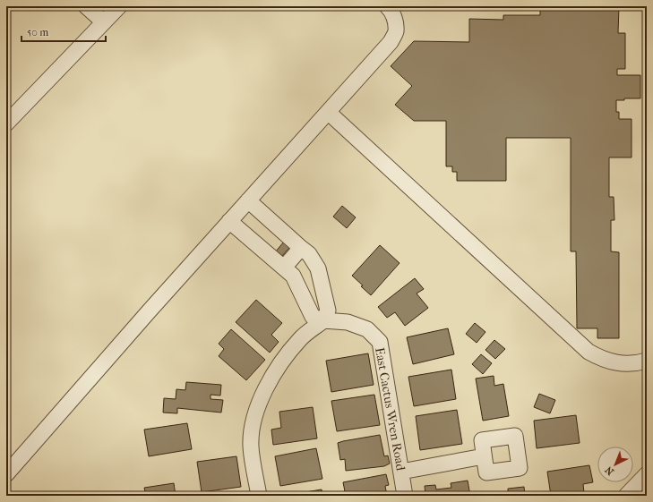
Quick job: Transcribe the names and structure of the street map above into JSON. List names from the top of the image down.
{
  "streets": {
    "street": ["East Cactus Wren Road"]
  },
  "scale_bar": "50 m",
  "north": "bottom left"
}
